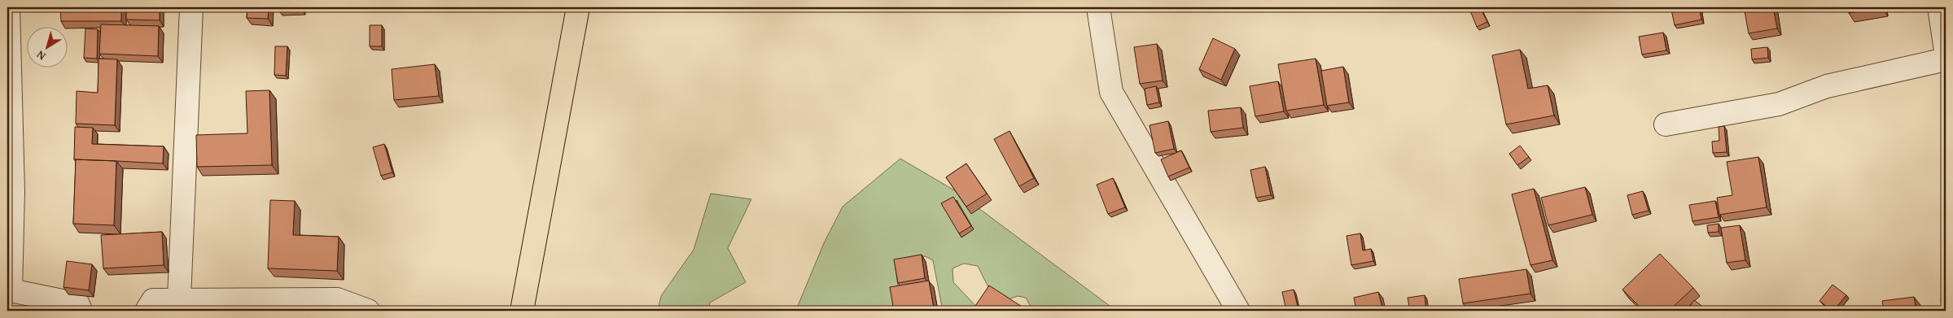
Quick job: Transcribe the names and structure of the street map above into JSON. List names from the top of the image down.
{
  "north": "bottom left"
}
